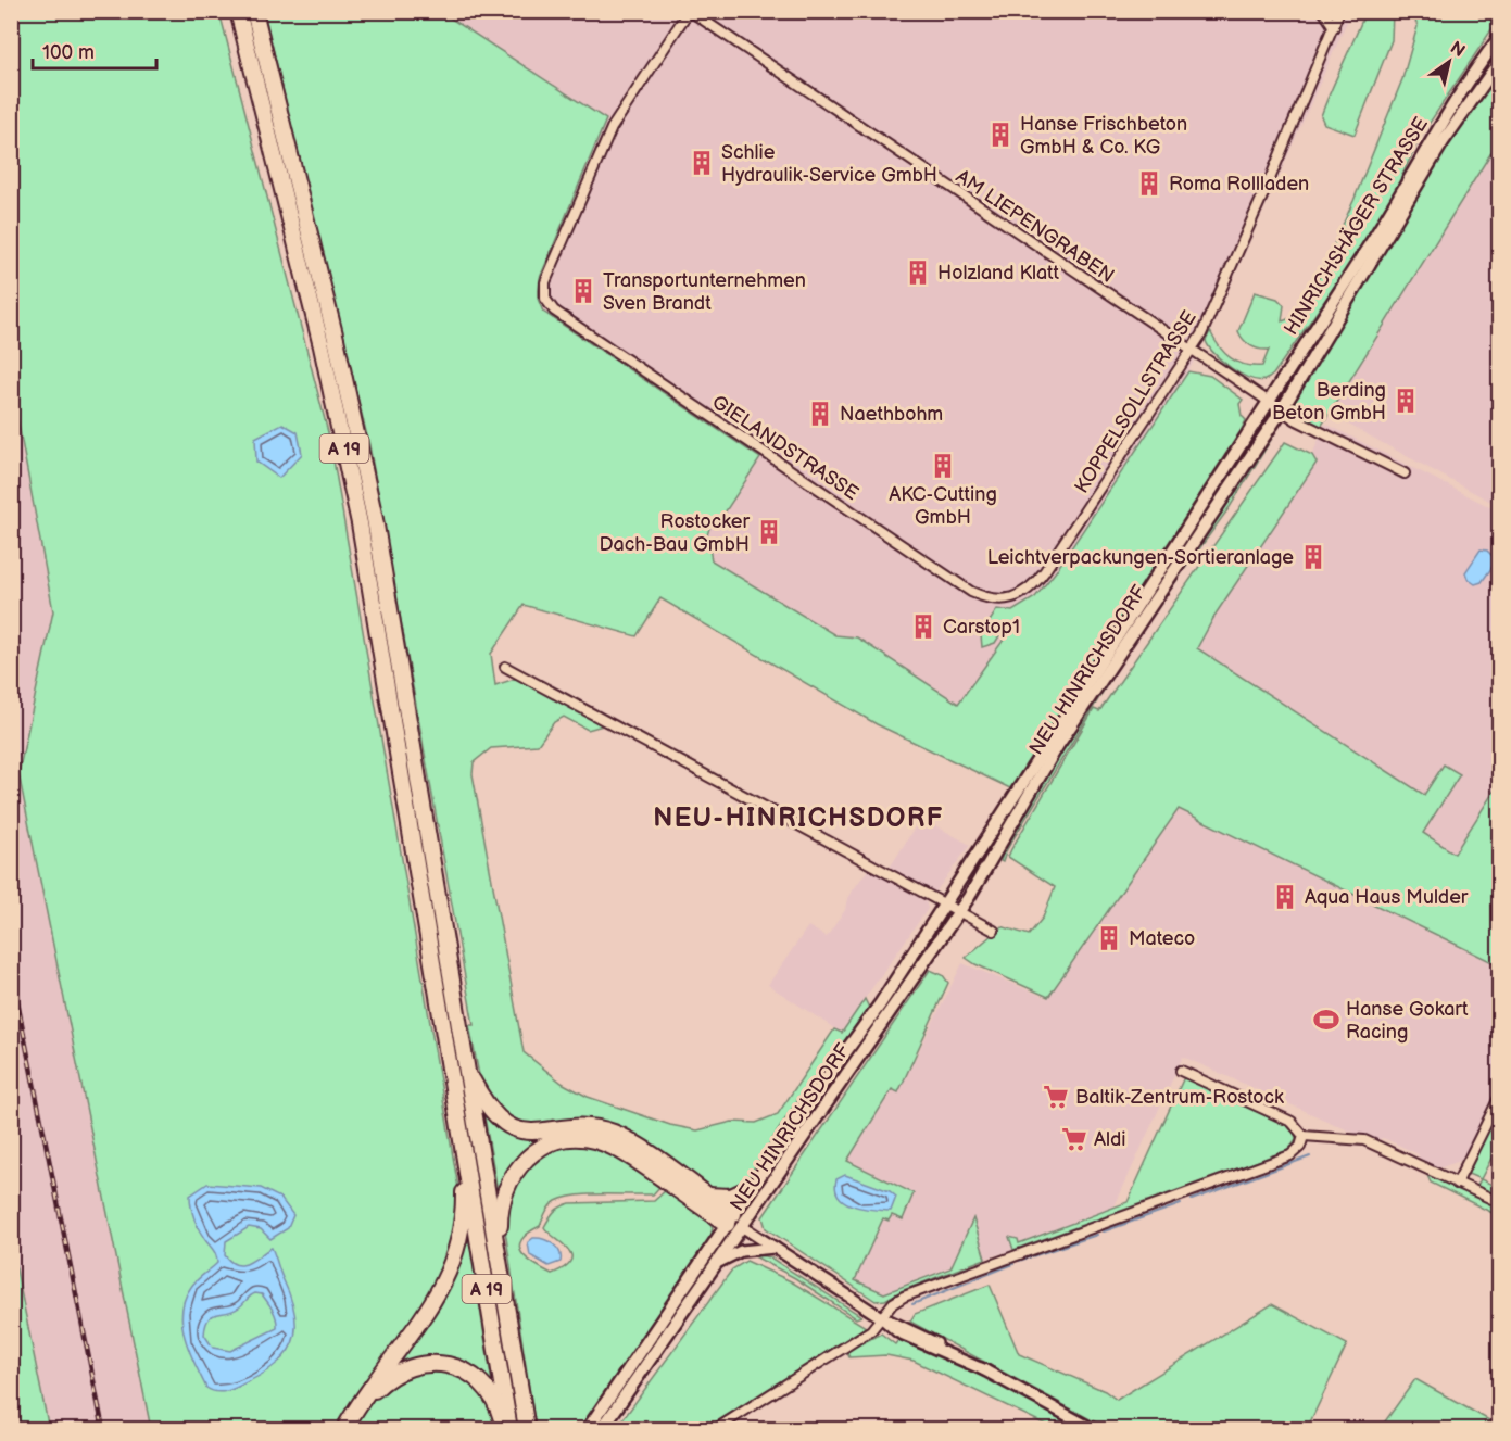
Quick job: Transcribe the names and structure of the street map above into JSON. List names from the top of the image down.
{
  "streets": {
    "highway": ["A 19"],
    "main road": ["HINRICHSHÄGER STRASSE", "NEU HINRICHSDORF"],
    "street": ["AM LIEPENGRABEN", "KOPPELSOLLSTRASSE", "GIELANDSTRASSE"]
  },
  "crossings": [
    ["AM LIEPENGRABEN", "HINRICHSHÄGER STRASSE"],
    ["AM LIEPENGRABEN", "KOPPELSOLLSTRASSE"],
    ["AM LIEPENGRABEN", "GIELANDSTRASSE"],
    ["AM LIEPENGRABEN", "NEU HINRICHSDORF"],
    ["HINRICHSHÄGER STRASSE", "NEU HINRICHSDORF"],
    ["KOPPELSOLLSTRASSE", "GIELANDSTRASSE"]
  ],
  "districts": ["NEU-HINRICHSDORF"],
  "places": {
    "building": [
      "Hanse Frischbeton GmbH & Co. KG",
      "Schlie Hydraulik-Service GmbH",
      "Roma Rollladen",
      "Holzland Klatt",
      "Transportunternehmen Sven Brandt",
      "Berding Beton GmbH",
      "Naethbohm",
      "AKC-Cutting GmbH",
      "Rostocker Dach-Bau GmbH",
      "Leichtverpackungen-Sortieranlage",
      "Carstop1",
      "Aqua Haus Mulder",
      "Mateco"
    ],
    "sports": ["Hanse Gokart Racing"],
    "supermarket": ["Baltik-Zentrum-Rostock", "Aldi"]
  },
  "scale_bar": "100 m",
  "north": "top right"
}
